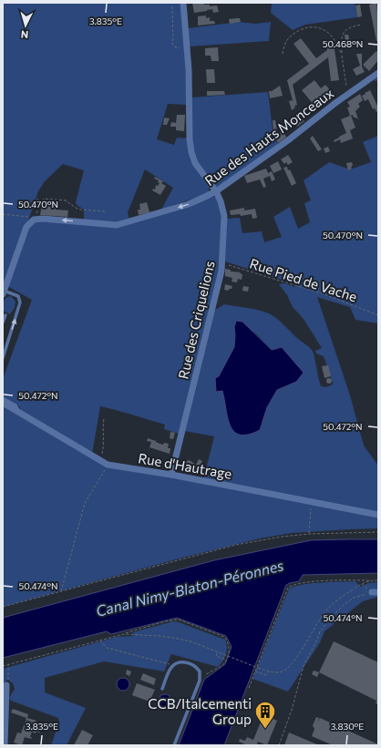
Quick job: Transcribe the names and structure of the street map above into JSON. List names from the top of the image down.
{
  "streets": {
    "street": ["Rue des Hauts Monceaux", "Rue des Criquelions", "Rue d'Hautrage"],
    "path": ["Rue Pied de Vache"]
  },
  "crossings": [
    ["Rue des Hauts Monceaux", "Rue des Criquelions"],
    ["Rue Pied de Vache", "Rue des Criquelions"],
    ["Rue des Criquelions", "Rue d'Hautrage"]
  ],
  "one_way": ["Rue des Hauts Monceaux"],
  "water": ["Canal Nimy-Blaton-Péronnes"],
  "places": {
    "building": ["CCB/Italcementi Group"]
  },
  "north": "bottom",
  "coordinates": [
    "3.835°E",
    "50.468°N",
    "50.470°N",
    "50.472°N",
    "50.474°N",
    "3.830°E"
  ]
}
